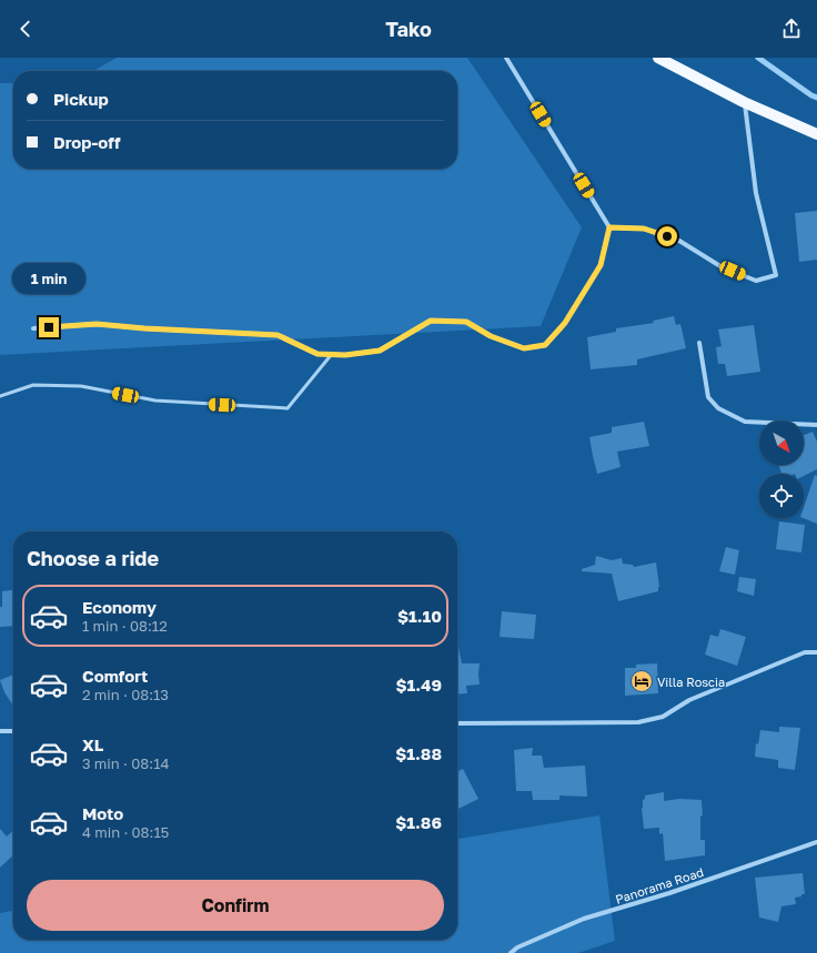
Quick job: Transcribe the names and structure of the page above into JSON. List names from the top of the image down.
{
  "streets": {
    "street": ["Panorama Road"]
  },
  "places": {
    "hotel": ["Villa Roscia"]
  },
  "north": "bottom right",
  "page": {
    "header": "Tako",
    "banner": ["Pickup", "Drop-off"],
    "bubble": "1 min",
    "heading": "Choose a ride",
    "list": [
      {
        "name": "Economy",
        "note": "1 min · 08:12",
        "value": "$1.10"
      },
      {
        "name": "Comfort",
        "note": "2 min · 08:13",
        "value": "$1.49"
      },
      {
        "name": "XL",
        "note": "3 min · 08:14",
        "value": "$1.88"
      },
      {
        "name": "Moto",
        "note": "4 min · 08:15",
        "value": "$1.86"
      }
    ],
    "buttons": "Confirm"
  }
}
